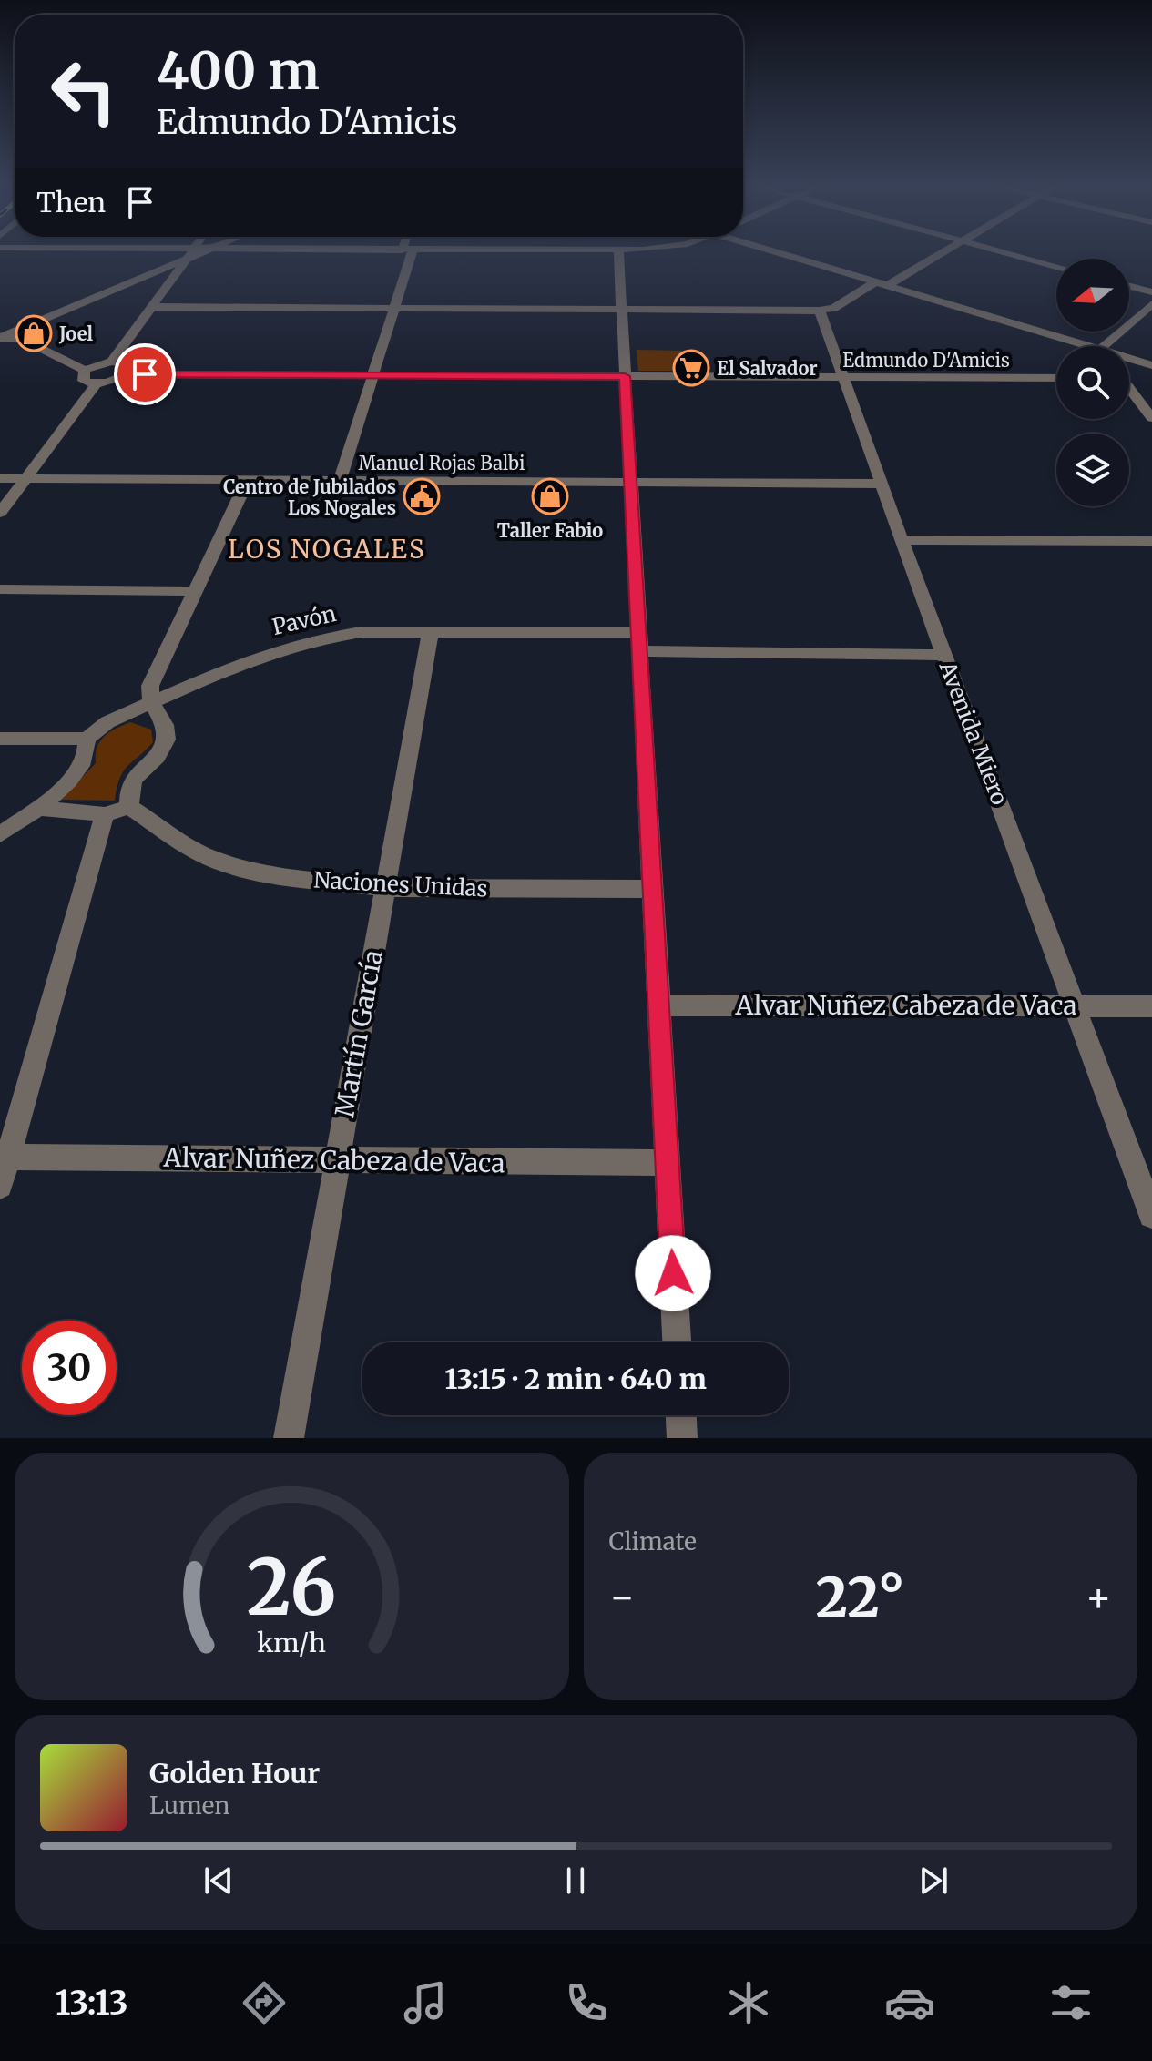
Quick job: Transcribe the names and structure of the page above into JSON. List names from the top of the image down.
{
  "streets": {
    "street": [
      "Edmundo D'Amicis",
      "Manuel Rojas Balbi",
      "Pavón",
      "Avenida Miero",
      "Naciones Unidas",
      "Alvar Nuñez Cabeza de Vaca",
      "Martín García"
    ]
  },
  "crossings": [
    ["Edmundo D'Amicis", "Avenida Miero"],
    ["Manuel Rojas Balbi", "Avenida Miero"],
    ["Pavón", "Avenida Miero"],
    ["Pavón", "Martín García"],
    ["Avenida Miero", "Alvar Nuñez Cabeza de Vaca"],
    ["Naciones Unidas", "Martín García"],
    ["Alvar Nuñez Cabeza de Vaca", "Martín García"]
  ],
  "districts": ["LOS NOGALES"],
  "places": {
    "shop": ["Joel", "Taller Fabio"],
    "supermarket": ["El Salvador"],
    "public building": ["Centro de Jubilados Los Nogales"]
  },
  "north": "left",
  "page": {
    "turn": ["400 m", "Edmundo D'Amicis"],
    "then": "Then",
    "limit": "30",
    "trip": "13:15 · 2 min · 640 m",
    "tile": "Climate",
    "heat": ["−", "22°", "+"],
    "song": ["Golden Hour", "Lumen"],
    "tabs": "13:13",
    "gauge": ["26", "km/h"]
  }
}
